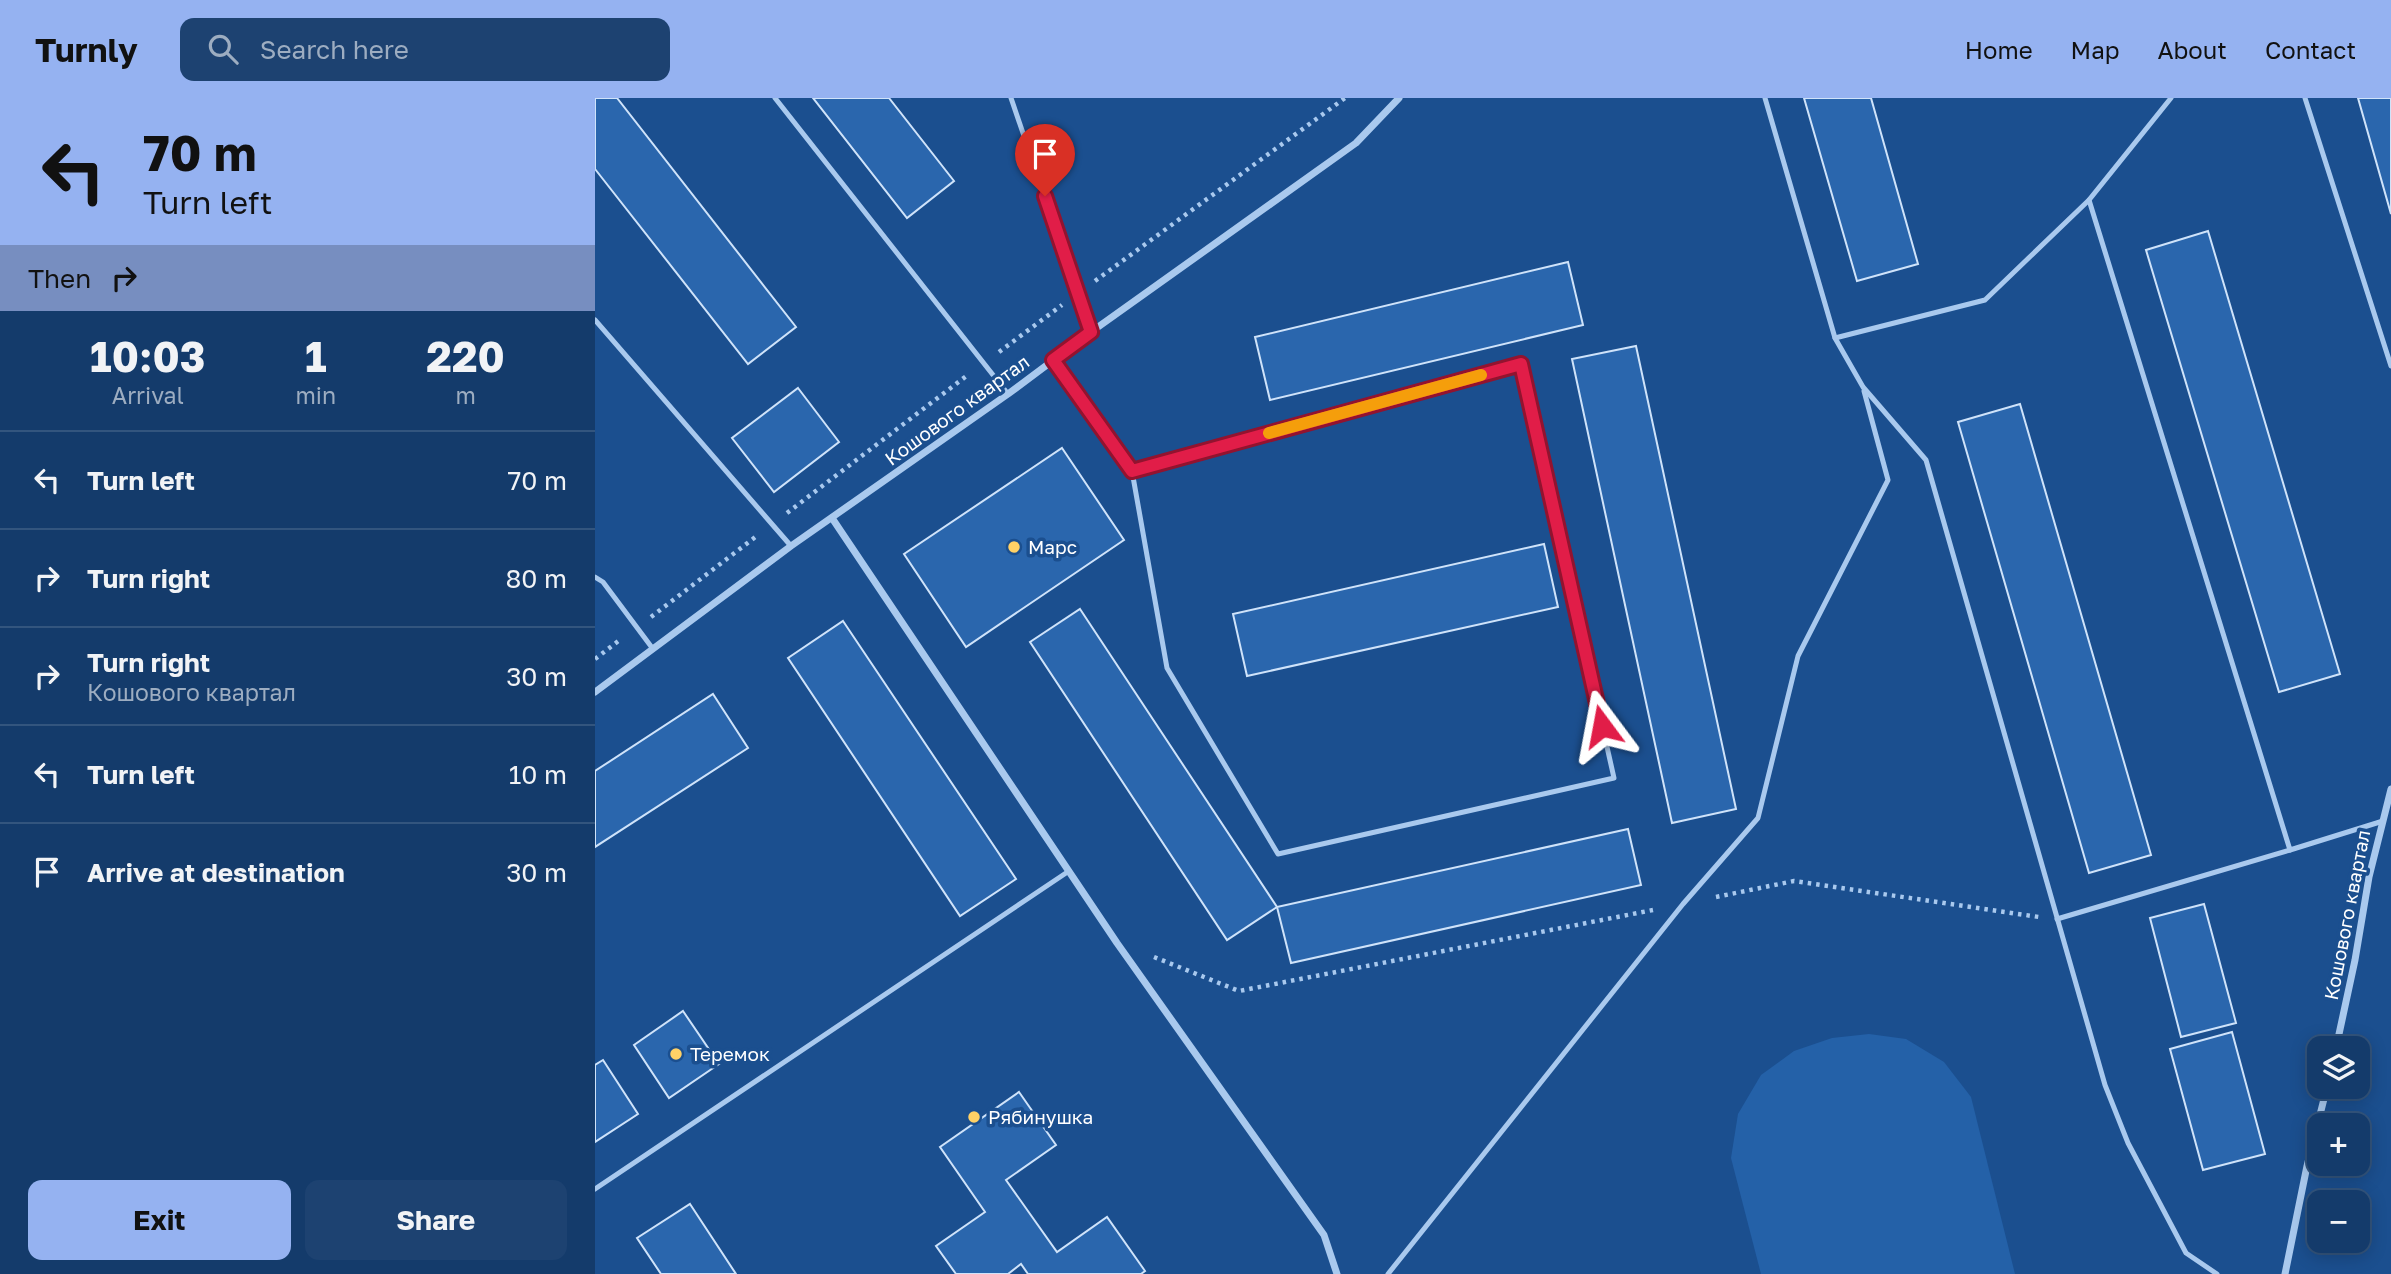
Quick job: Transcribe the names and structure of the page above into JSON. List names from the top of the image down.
{
  "streets": {
    "street": ["Кошового квартал"]
  },
  "places": ["Марс", "Теремок", "Рябинушка"],
  "page": {
    "header": "Turnly",
    "search": "Search here",
    "nav": [
      "Home",
      "Map",
      "About",
      "Contact"
    ],
    "turn": ["70 m", "Turn left"],
    "then": "Then",
    "eta": [
      "10:03",
      "Arrival",
      "1",
      "min",
      "220",
      "m"
    ],
    "list": [
      {
        "name": "Turn left",
        "value": "70 m"
      },
      {
        "name": "Turn right",
        "value": "80 m"
      },
      {
        "name": "Turn right",
        "note": "Кошового квартал",
        "value": "30 m"
      },
      {
        "name": "Turn left",
        "value": "10 m"
      },
      {
        "name": "Arrive at destination",
        "value": "30 m"
      }
    ],
    "map_buttons": ["+", "−"],
    "buttons": ["Exit", "Share"]
  }
}
